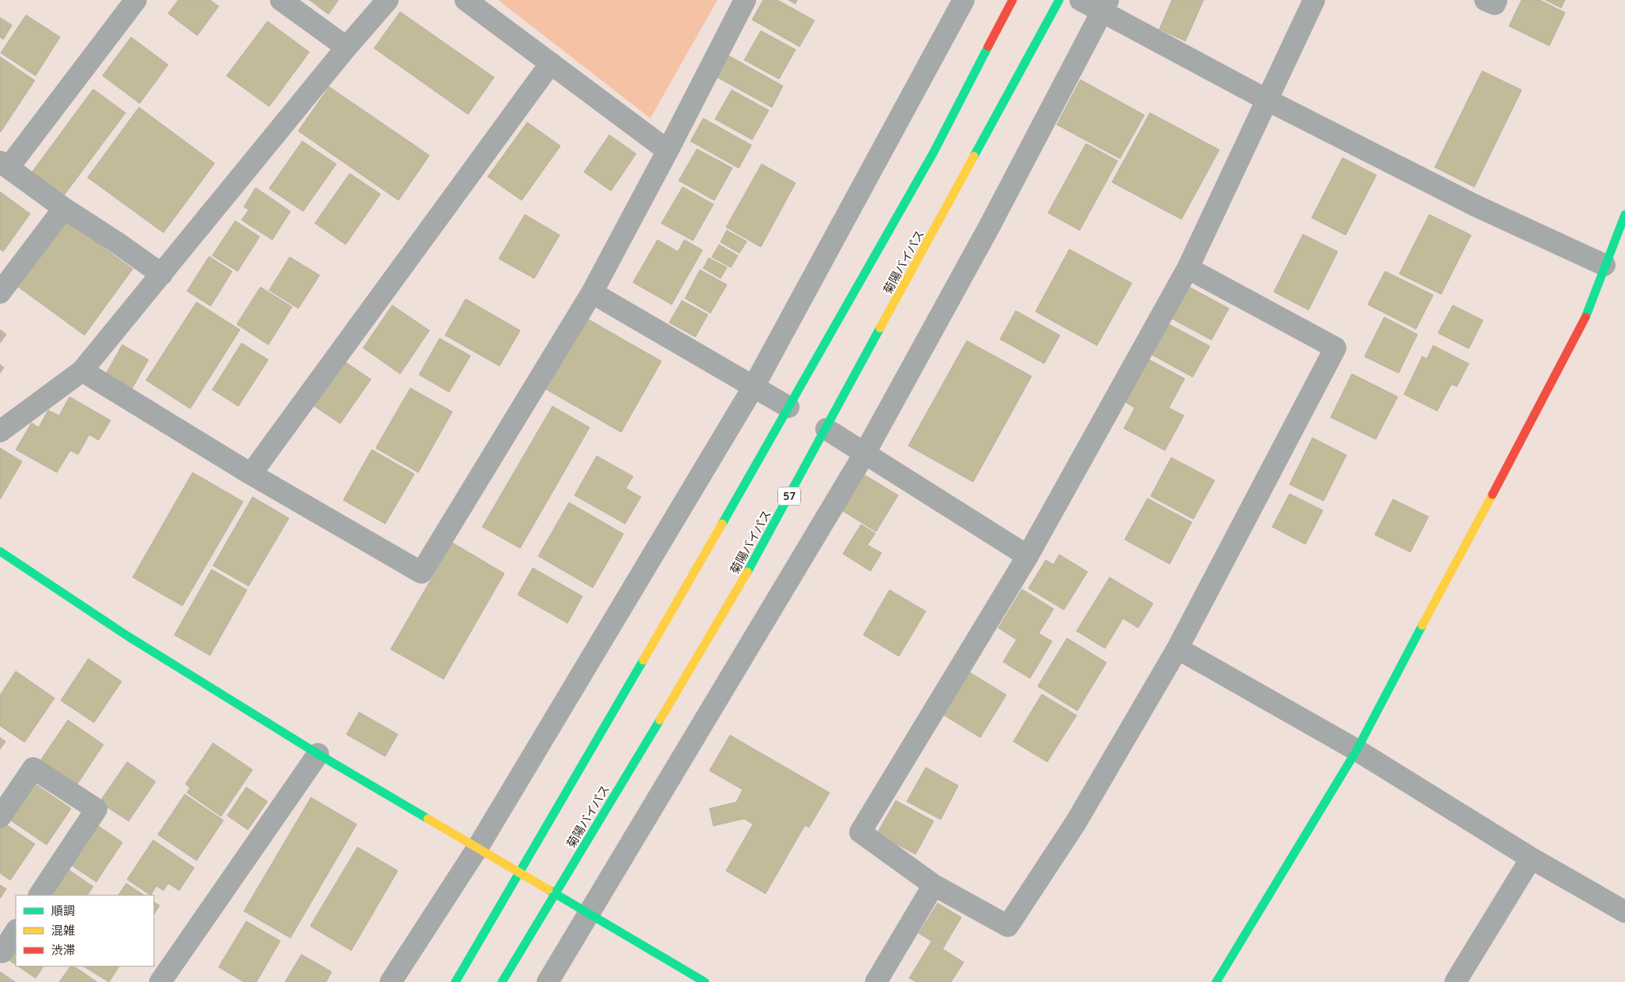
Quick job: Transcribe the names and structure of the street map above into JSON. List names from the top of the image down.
{
  "streets": {
    "main road": ["菊陽バイパス", "57"]
  },
  "legend": ["順調", "混雑", "渋滞"]
}
